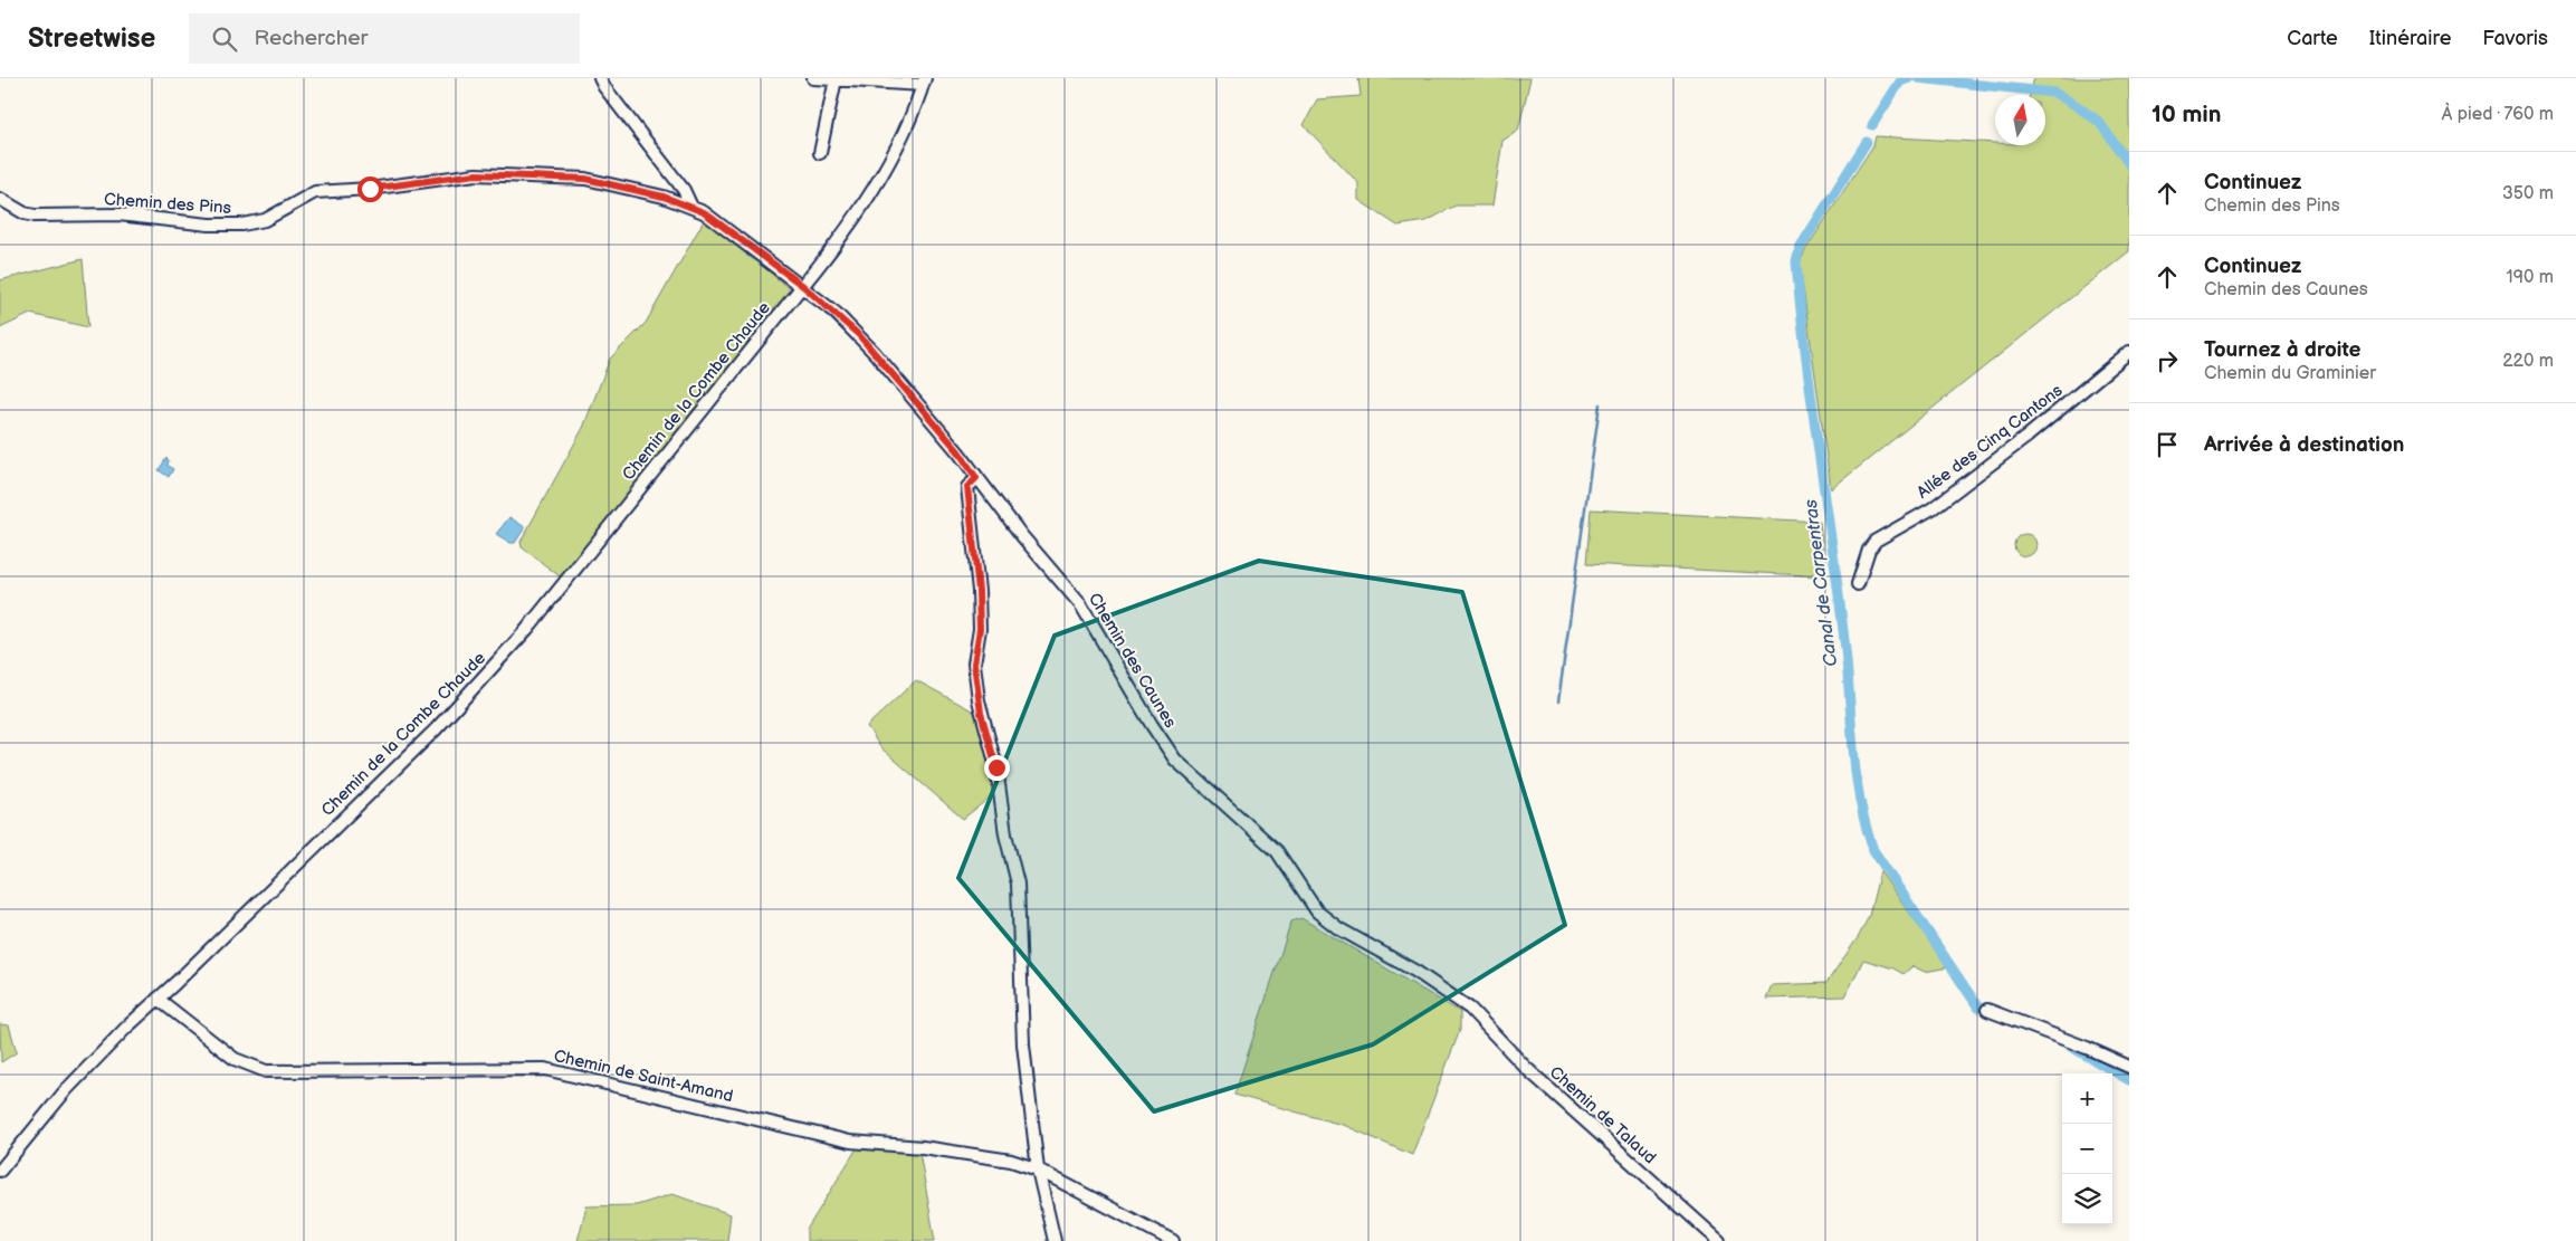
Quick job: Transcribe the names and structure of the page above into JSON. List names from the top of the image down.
{
  "streets": {
    "street": [
      "Chemin des Pins",
      "Chemin de la Combe Chaude",
      "Allée des Cinq Cantons",
      "Chemin des Caunes",
      "Chemin de Saint-Amand",
      "Chemin de Talaud"
    ]
  },
  "crossings": [
    ["Chemin des Pins", "Chemin de la Combe Chaude"],
    ["Chemin des Pins", "Chemin des Caunes"],
    ["Chemin de la Combe Chaude", "Chemin des Caunes"],
    ["Chemin de la Combe Chaude", "Chemin de Saint-Amand"],
    ["Chemin des Caunes", "Chemin de Talaud"]
  ],
  "water": ["Canal de Carpentras"],
  "north": "top",
  "page": {
    "header": "Streetwise",
    "search": "Rechercher",
    "nav": ["Carte", "Itinéraire", "Favoris"],
    "heading": ["10 min", "À pied · 760 m"],
    "list": [
      ["Continuez", "Chemin des Pins", "350 m"],
      ["Continuez", "Chemin des Caunes", "190 m"],
      ["Tournez à droite", "Chemin du Graminier", "220 m"],
      "Arrivée à destination"
    ],
    "map_buttons": ["+", "−"]
  }
}
